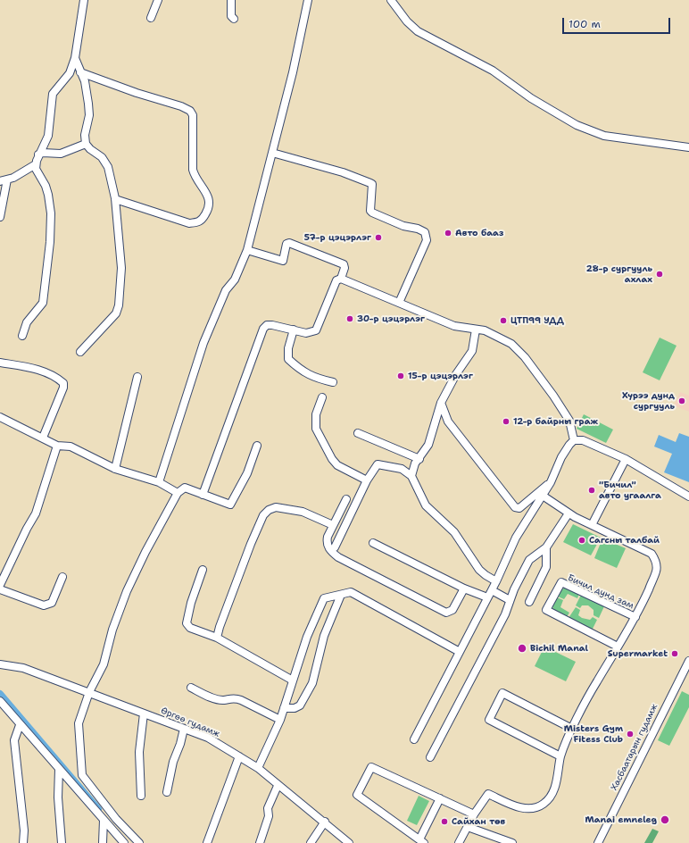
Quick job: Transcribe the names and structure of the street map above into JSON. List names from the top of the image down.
{
  "streets": {
    "street": ["Бичил дунд зам", "Өргөө гудамж", "Хасбаатарын гудамж"]
  },
  "places": [
    "Авто бааз",
    "57-р цэцэрлэг",
    "28-р сургууль ахлах",
    "30-р цэцэрлэг",
    "ЦТП99 УДД",
    "15-р цэцэрлэг",
    "Хүрээ дунд сургууль",
    "12-р байрны граж",
    "\"Бичил\" авто угаалга",
    "Сагсны талбай",
    "Bichil Manal",
    "Supermarket",
    "Misters Gym Fitess Club",
    "Manai emneleg",
    "Сайхан төв"
  ],
  "scale_bar": "100 m"
}
